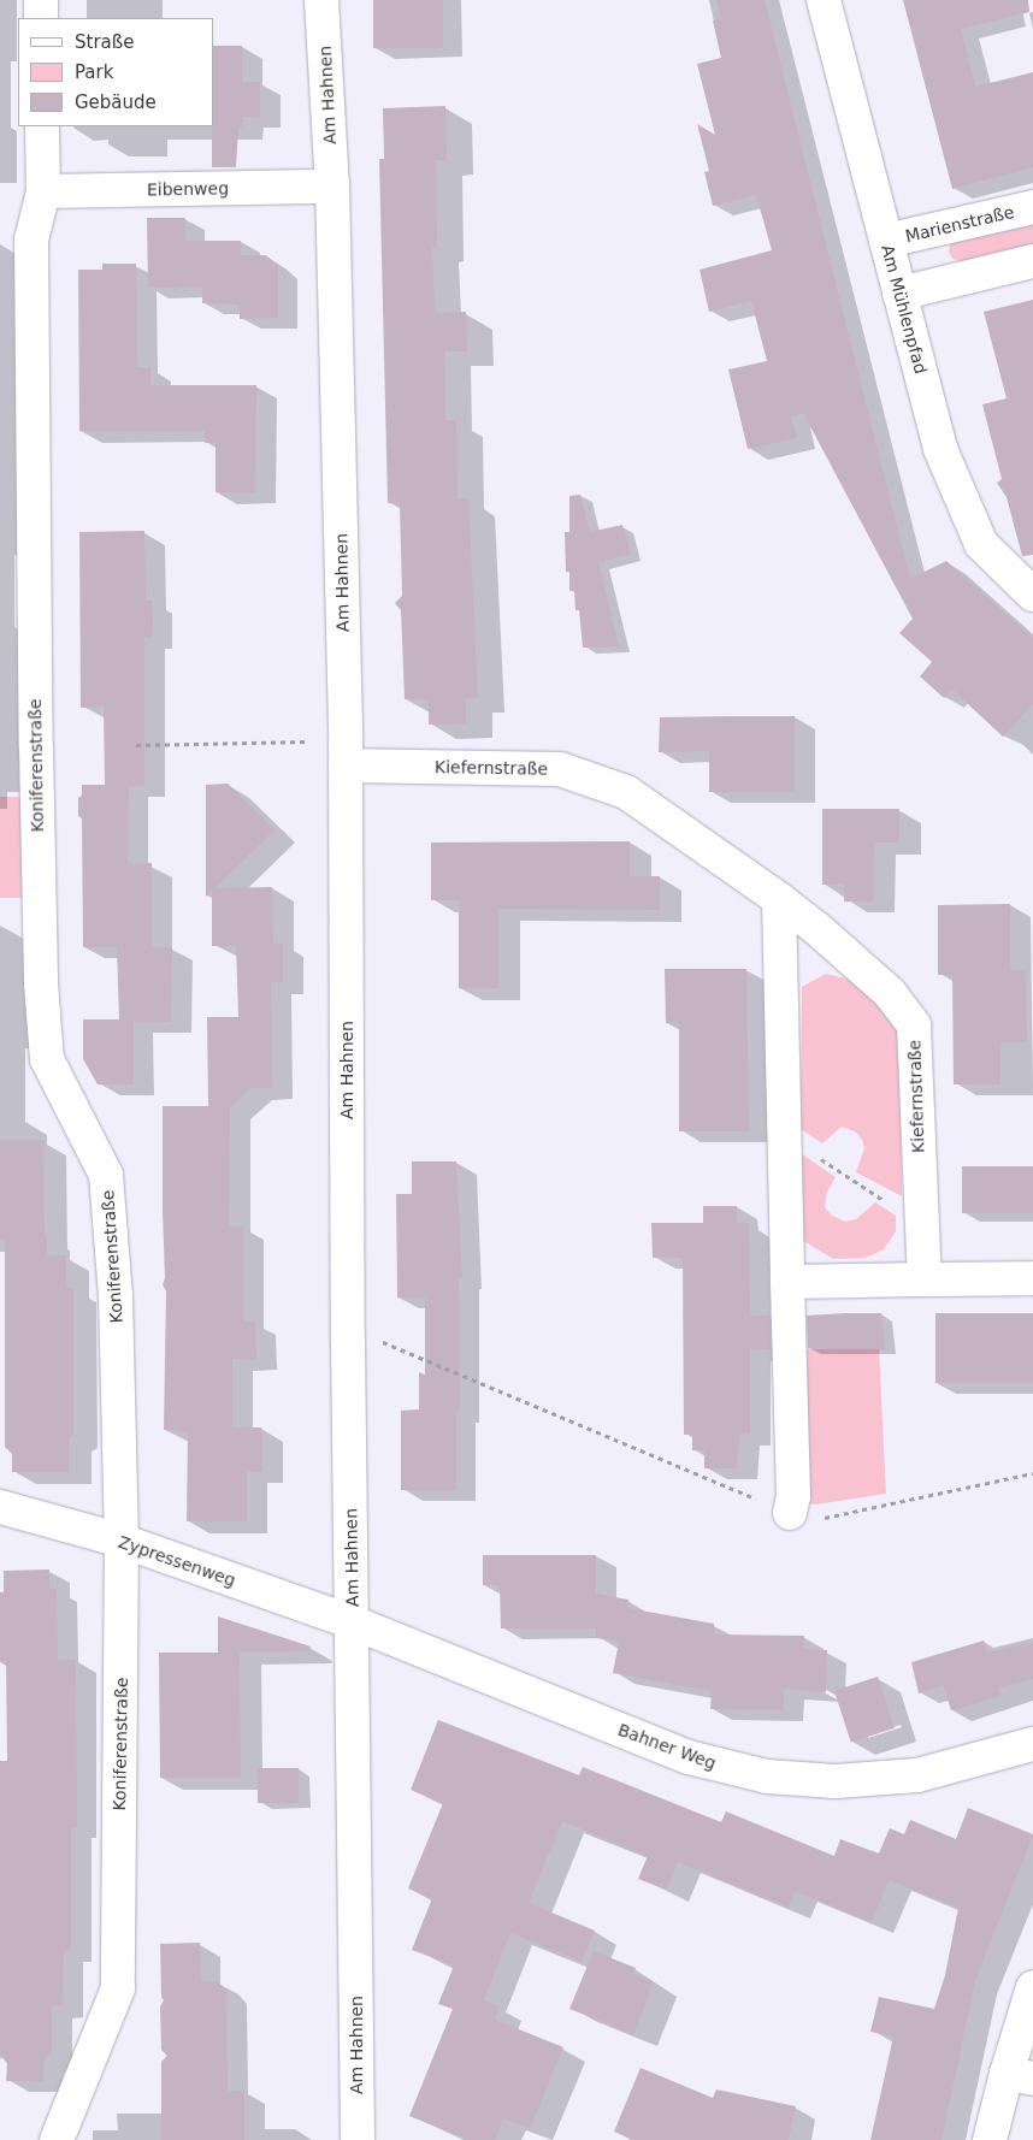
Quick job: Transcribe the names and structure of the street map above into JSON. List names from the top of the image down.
{
  "streets": {
    "street": [
      "Am Hahnen",
      "Eibenweg",
      "Marienstraße",
      "Am Mühlenpfad",
      "Koniferenstraße",
      "Kiefernstraße",
      "Zypressenweg",
      "Bahner Weg"
    ]
  },
  "crossings": [
    ["Am Hahnen", "Eibenweg"],
    ["Am Hahnen", "Kiefernstraße"],
    ["Am Hahnen", "Zypressenweg"],
    ["Am Hahnen", "Bahner Weg"],
    ["Eibenweg", "Koniferenstraße"],
    ["Marienstraße", "Am Mühlenpfad"],
    ["Koniferenstraße", "Zypressenweg"],
    ["Zypressenweg", "Bahner Weg"]
  ],
  "legend": ["Straße", "Park", "Gebäude"]
}
